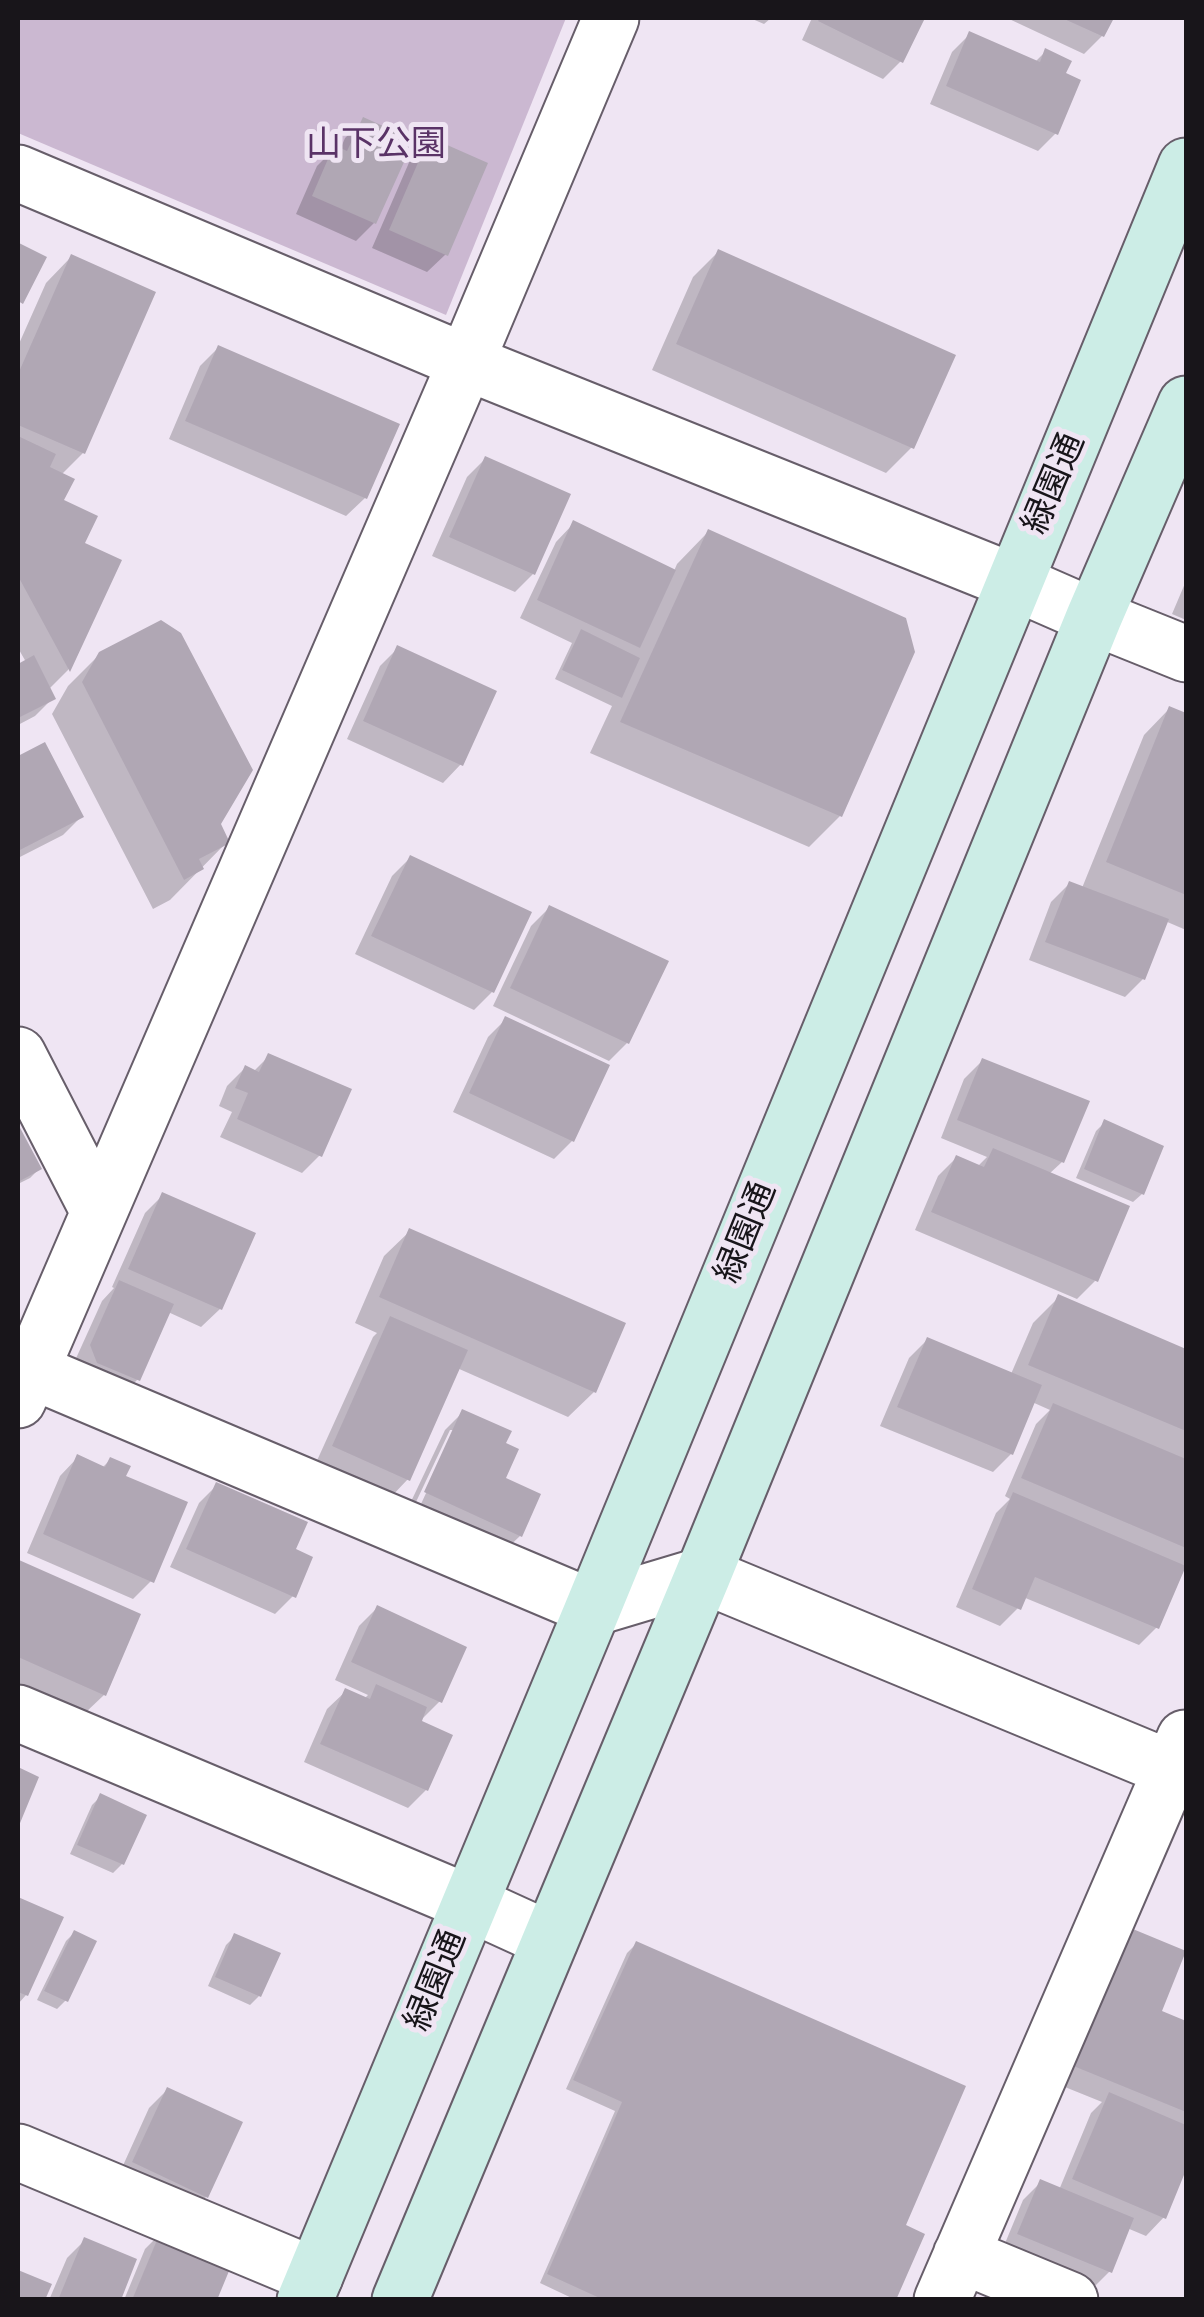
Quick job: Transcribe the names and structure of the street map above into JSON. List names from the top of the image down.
{
  "streets": {
    "street": ["緑園通"]
  },
  "parks": ["山下公園"]
}
